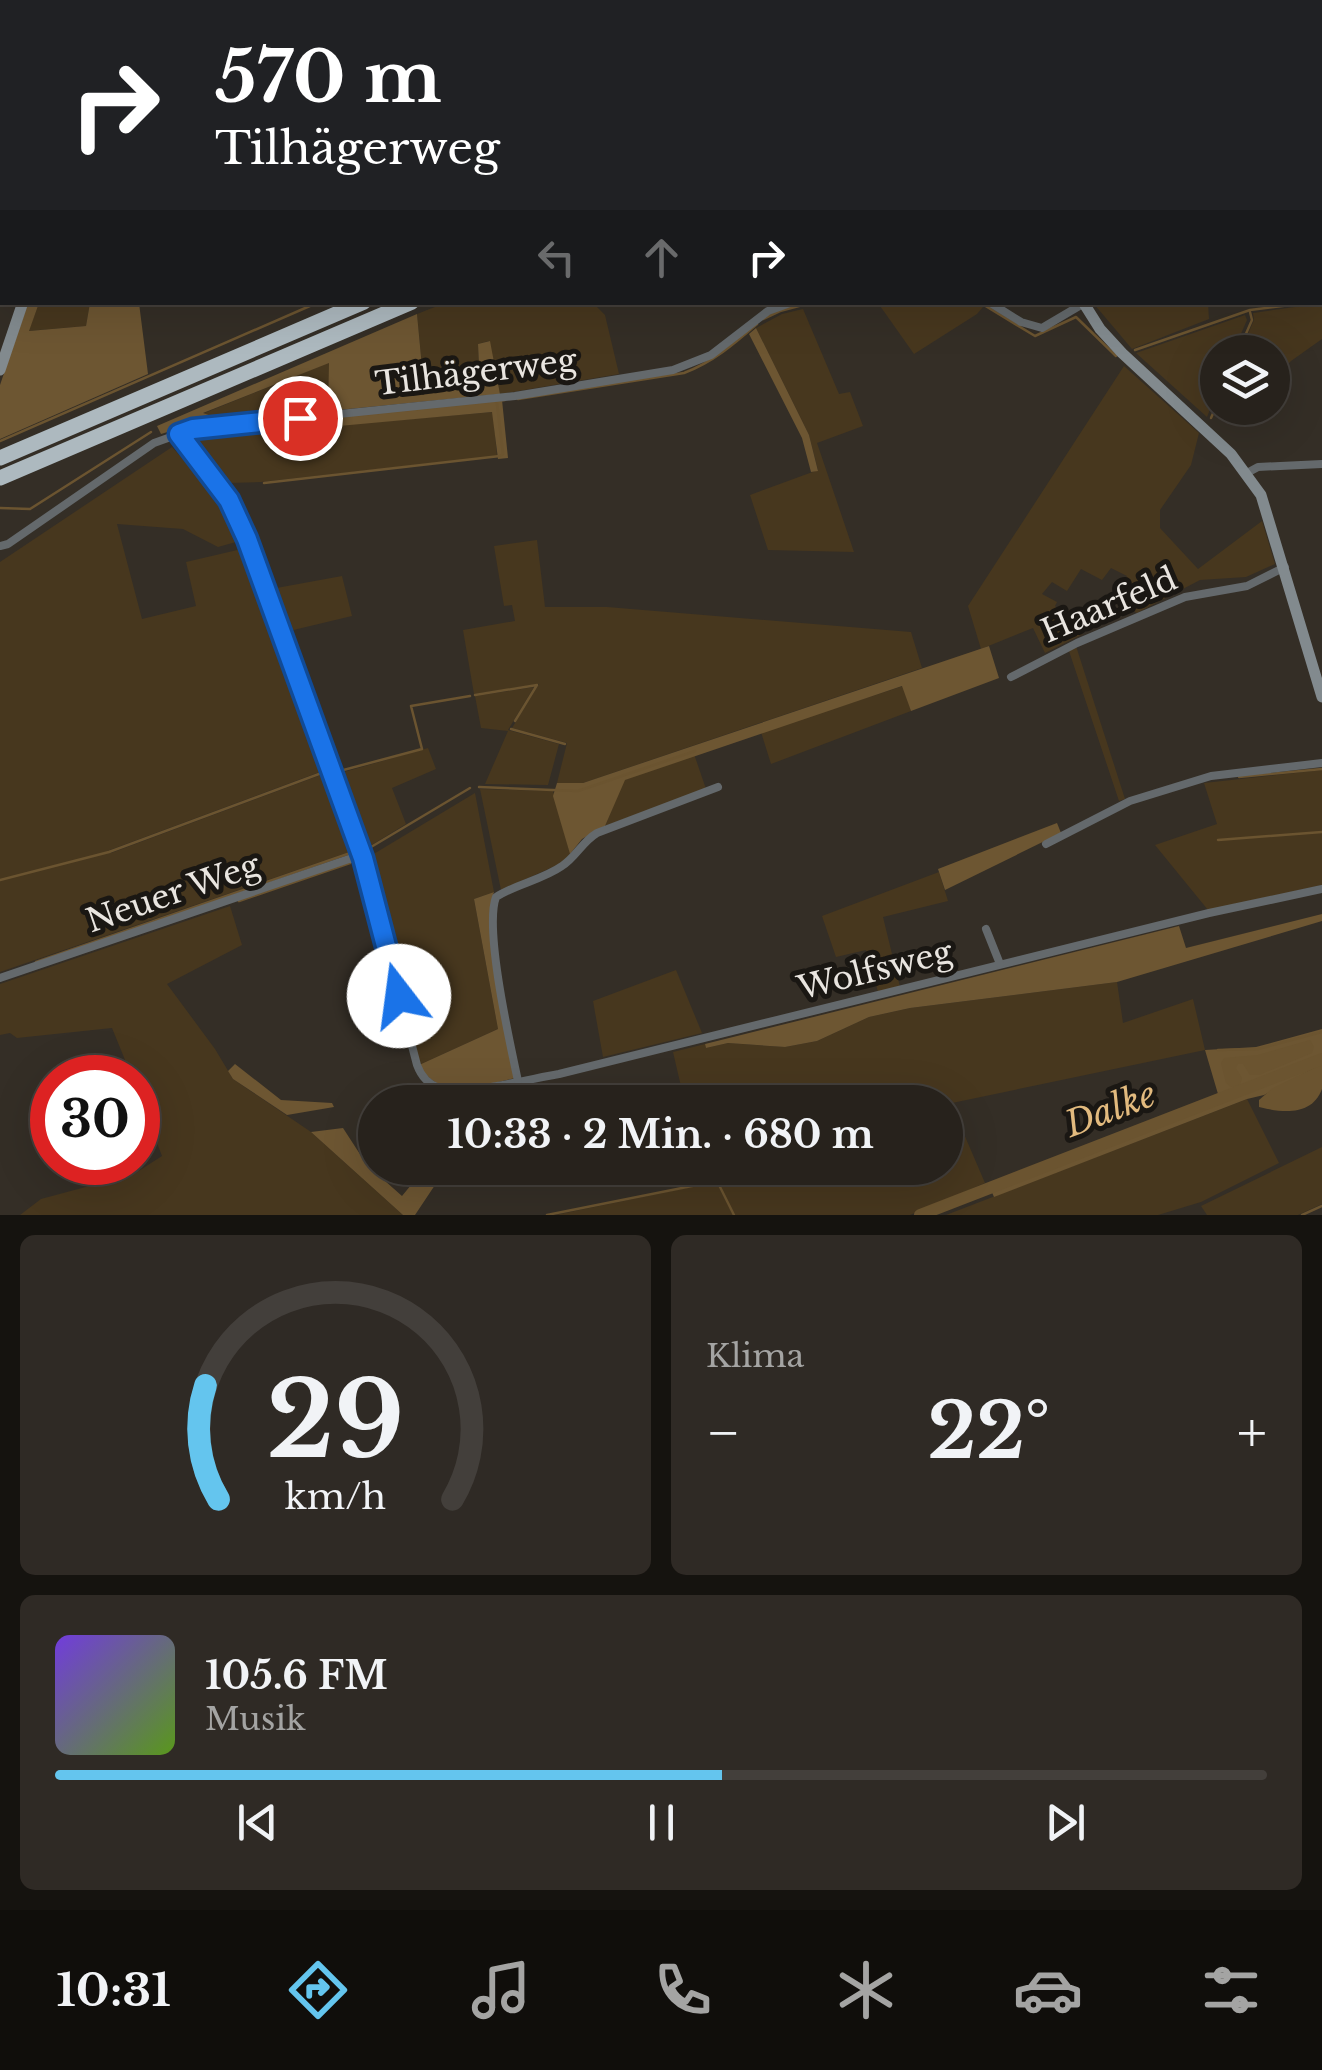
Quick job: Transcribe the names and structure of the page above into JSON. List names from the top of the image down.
{
  "streets": {
    "street": [
      "Tilhägerweg",
      "Haarfeld",
      "Neuer Weg",
      "Wolfsweg"
    ]
  },
  "crossings": [
    ["Neuer Weg", "Wolfsweg"]
  ],
  "water": ["Dalke"],
  "page": {
    "turn": ["570 m", "Tilhägerweg"],
    "limit": "30",
    "trip": "10:33 · 2 Min. · 680 m",
    "tile": "Klima",
    "heat": ["−", "22°", "+"],
    "song": ["105.6 FM", "Musik"],
    "tabs": "10:31",
    "gauge": ["29", "km/h"]
  }
}
